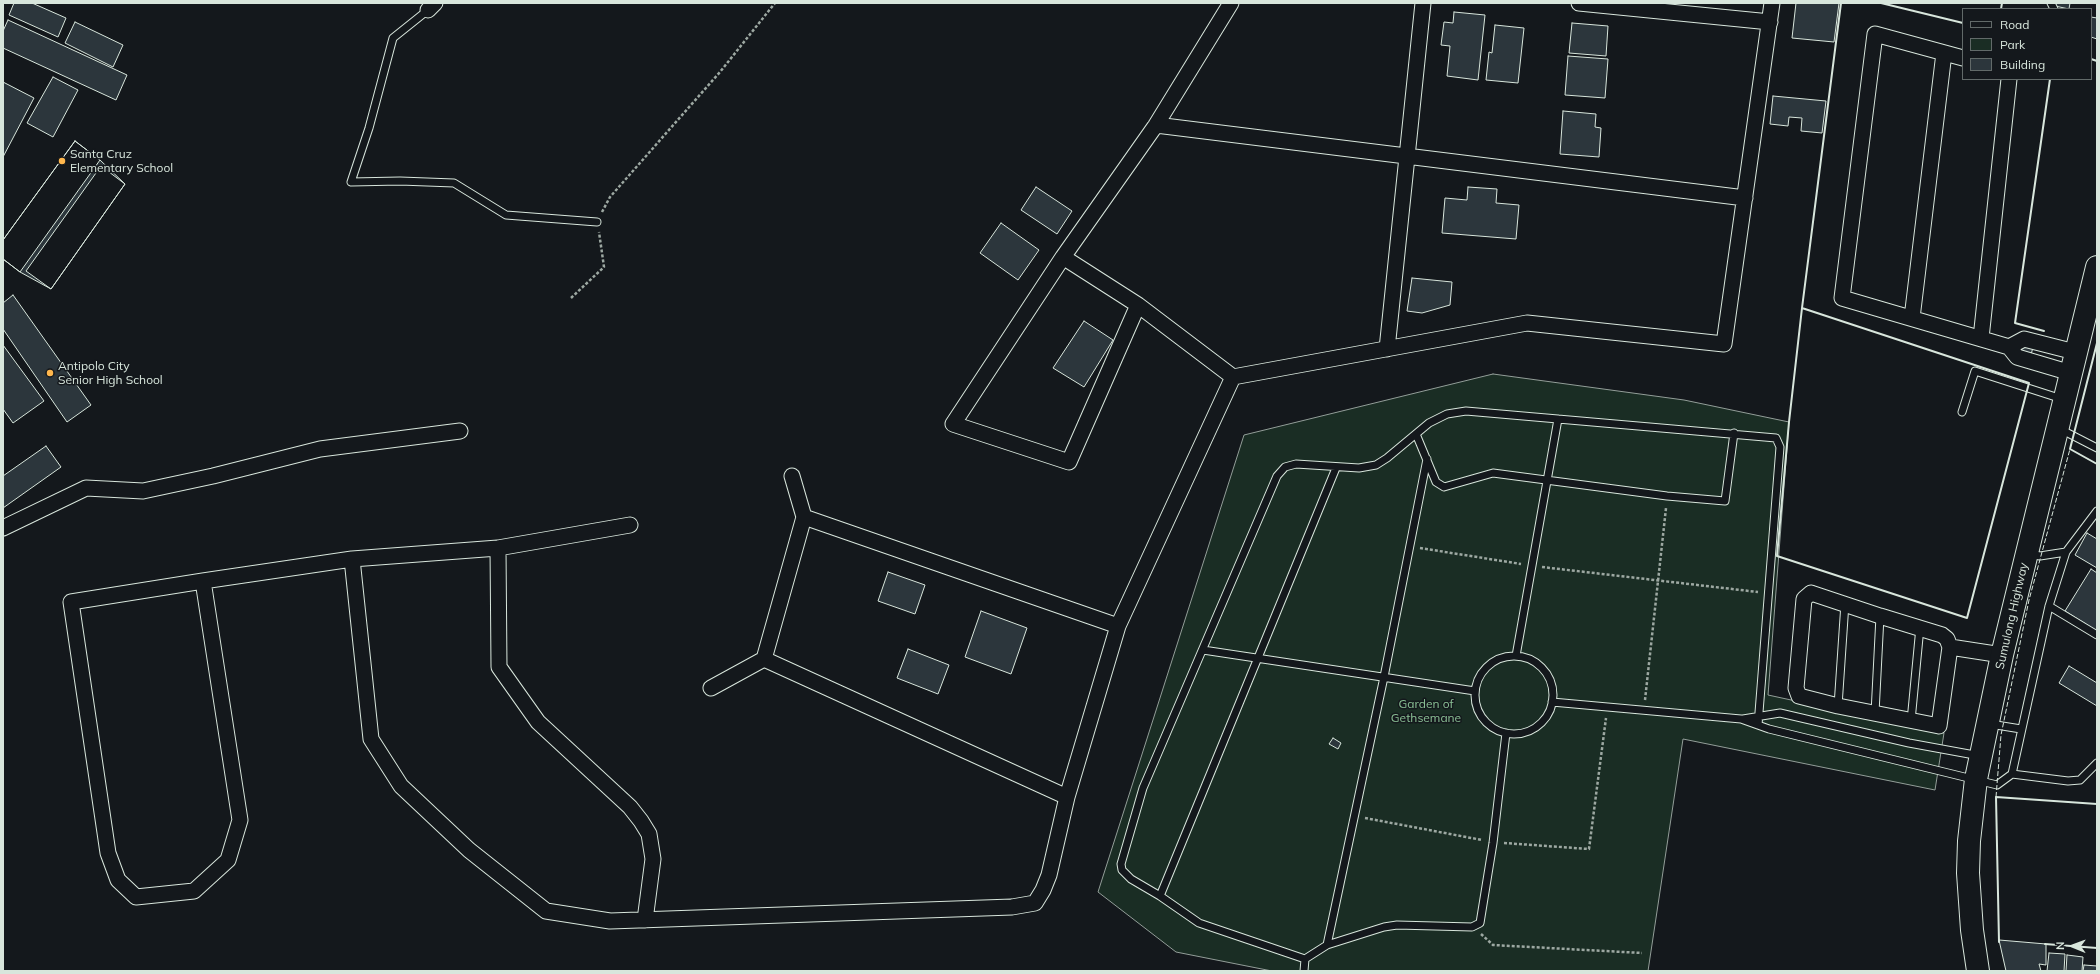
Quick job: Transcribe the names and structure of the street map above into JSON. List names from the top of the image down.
{
  "streets": {
    "main road": ["Sumulong Highway"]
  },
  "parks": ["Garden of Gethsemane"],
  "places": ["Santa Cruz Elementary School", "Antipolo City Senior High School"],
  "legend": ["Road", "Park", "Building"],
  "north": "left"
}
